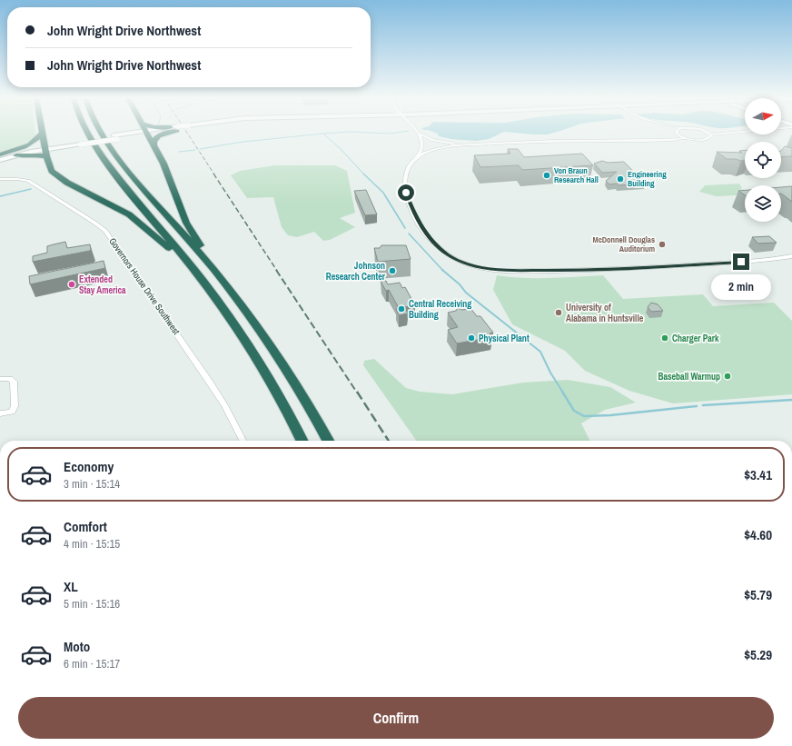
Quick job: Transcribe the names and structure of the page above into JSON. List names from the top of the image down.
{
  "streets": {
    "street": ["Governors House Drive Southwest"]
  },
  "places": [
    "Von Braun Research Hall",
    "Engineering Building",
    "McDonnell Douglas Auditorium",
    "Johnson Research Center",
    "Extended Stay America",
    "Central Receiving Building",
    "University of Alabama in Huntsville",
    "Physical Plant",
    "Charger Park",
    "Baseball Warmup"
  ],
  "north": "right",
  "page": {
    "banner": ["John Wright Drive Northwest", "John Wright Drive Northwest"],
    "bubble": "2 min",
    "list": [
      {
        "name": "Economy",
        "note": "3 min · 15:14",
        "value": "$3.41"
      },
      {
        "name": "Comfort",
        "note": "4 min · 15:15",
        "value": "$4.60"
      },
      {
        "name": "XL",
        "note": "5 min · 15:16",
        "value": "$5.79"
      },
      {
        "name": "Moto",
        "note": "6 min · 15:17",
        "value": "$5.29"
      }
    ],
    "buttons": "Confirm"
  }
}
